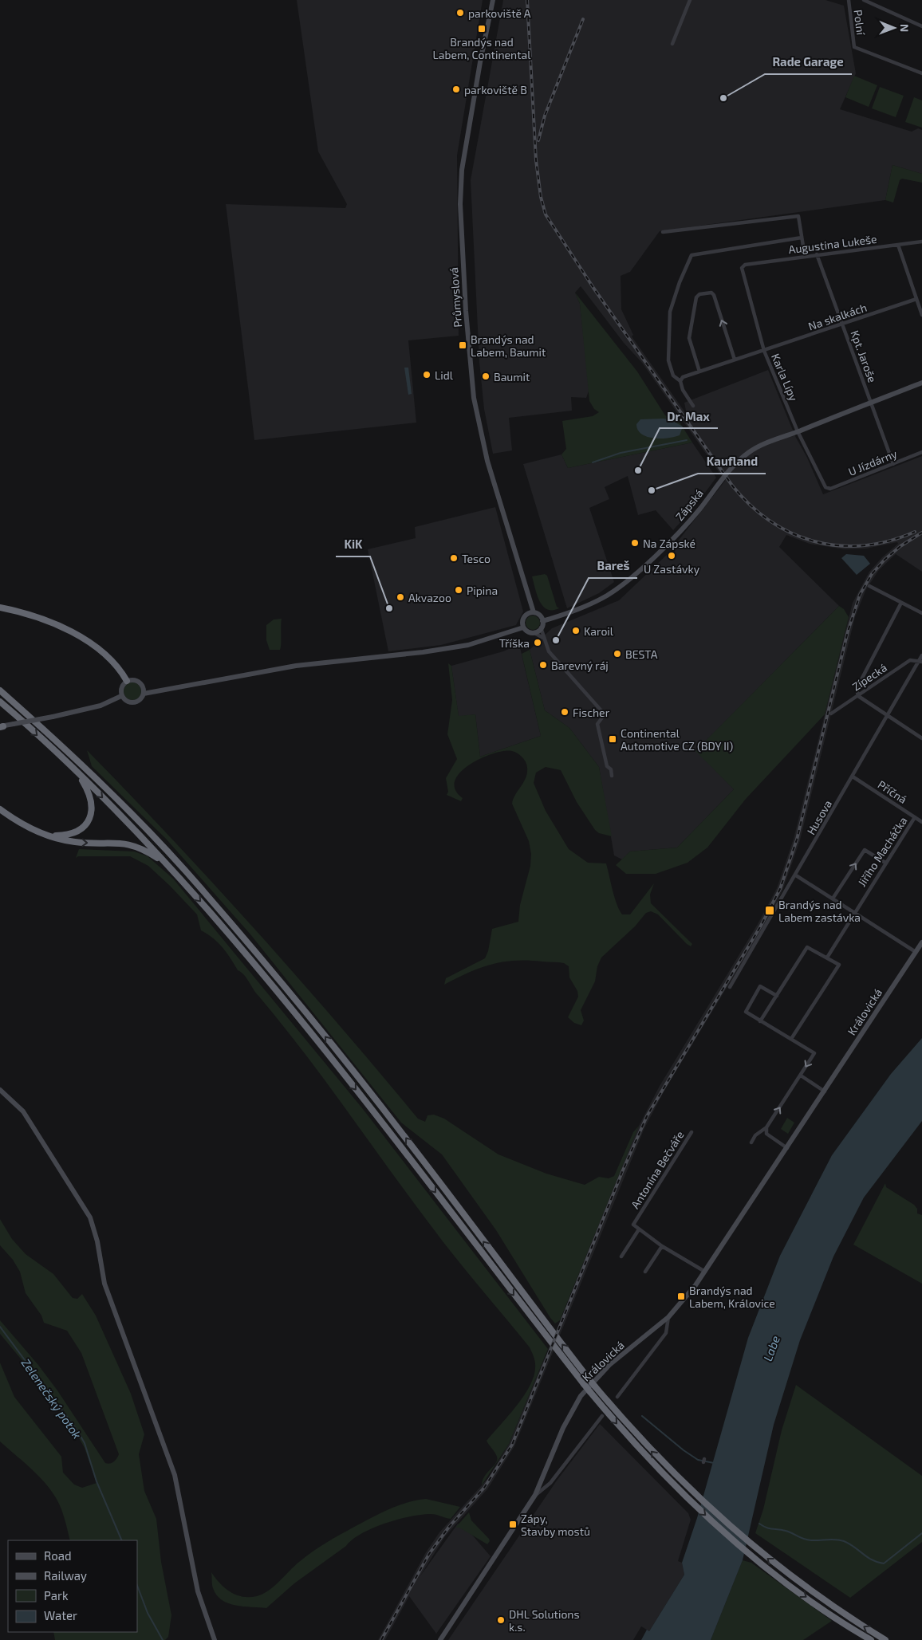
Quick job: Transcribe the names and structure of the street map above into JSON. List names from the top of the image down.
{
  "streets": {
    "main road": ["Průmyslová", "Zápská", "Královická"],
    "street": [
      "Polní",
      "Augustina Lukeše",
      "Na skalkách",
      "Kpt. Jaroše",
      "Karla Lípy",
      "U Jízdárny",
      "Zípecká",
      "Příčná",
      "Husova",
      "Jiřího Macháčka",
      "Antonína Bečváře"
    ]
  },
  "crossings": [
    ["Augustina Lukeše", "Kpt. Jaroše"],
    ["Augustina Lukeše", "Karla Lípy"],
    ["Průmyslová", "Zápská"],
    ["Na skalkách", "Kpt. Jaroše"],
    ["Na skalkách", "Karla Lípy"],
    ["Kpt. Jaroše", "U Jízdárny"],
    ["Kpt. Jaroše", "Zápská"],
    ["Karla Lípy", "U Jízdárny"],
    ["Karla Lípy", "Zápská"],
    ["Zípecká", "Husova"],
    ["Příčná", "Husova"],
    ["Příčná", "Jiřího Macháčka"]
  ],
  "water": ["Labe", "Zelenečský potok"],
  "places": {
    "other": [
      "parkoviště A",
      "parkoviště B",
      "Rade Garage",
      "Lidl",
      "Baumit",
      "Dr. Max",
      "Kaufland",
      "Na Zápské",
      "U Zastávky",
      "Tesco",
      "Pipina",
      "Akvazoo",
      "KiK",
      "Karoil",
      "Bareš",
      "Tříška",
      "BESTA",
      "Barevný ráj",
      "Fischer",
      "DHL Solutions k.s."
    ],
    "transit": [
      "Brandýs nad Labem, Continental",
      "Brandýs nad Labem, Baumit",
      "Continental Automotive CZ (BDY II)",
      "Brandýs nad Labem zastávka",
      "Brandýs nad Labem, Královice",
      "Zápy, Stavby mostů"
    ]
  },
  "legend": [
    "Road",
    "Railway",
    "Park",
    "Water"
  ],
  "north": "right"
}
